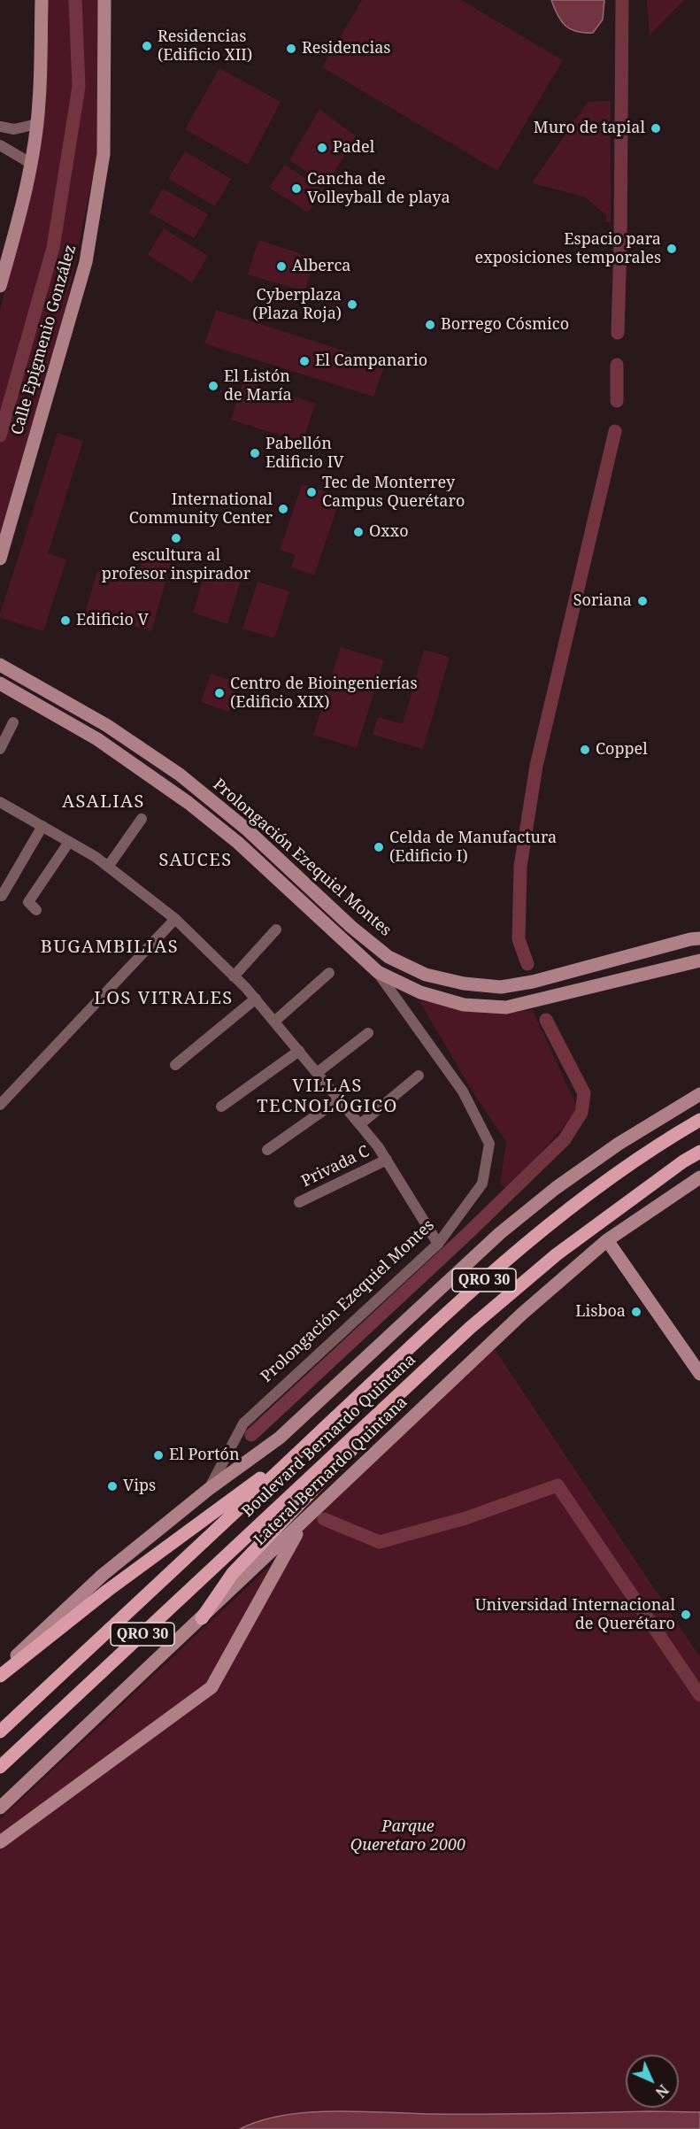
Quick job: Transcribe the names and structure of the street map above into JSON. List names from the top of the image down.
{
  "streets": {
    "main road": [
      "Calle Epigmenio González",
      "Prolongación Ezequiel Montes",
      "QRO 30",
      "Boulevard Bernardo Quintana",
      "Lateral Bernardo Quintana"
    ],
    "street": ["Privada C"]
  },
  "districts": [
    "ASALIAS",
    "SAUCES",
    "BUGAMBILIAS",
    "LOS VITRALES",
    "VILLAS TECNOLÓGICO"
  ],
  "parks": ["Parque Queretaro 2000"],
  "places": [
    "Residencias (Edificio XII)",
    "Residencias",
    "Muro de tapial",
    "Padel",
    "Cancha de Volleyball de playa",
    "Espacio para exposiciones temporales",
    "Alberca",
    "Cyberplaza (Plaza Roja)",
    "Borrego Cósmico",
    "El Campanario",
    "El Listón de María",
    "Pabellón Edificio IV",
    "Tec de Monterrey Campus Querétaro",
    "International Community Center",
    "Oxxo",
    "escultura al profesor inspirador",
    "Soriana",
    "Edificio V",
    "Centro de Bioingenierías (Edificio XIX)",
    "Coppel",
    "Celda de Manufactura (Edificio I)",
    "Lisboa",
    "El Portón",
    "Vips",
    "Universidad Internacional de Querétaro"
  ],
  "north": "bottom right"
}
